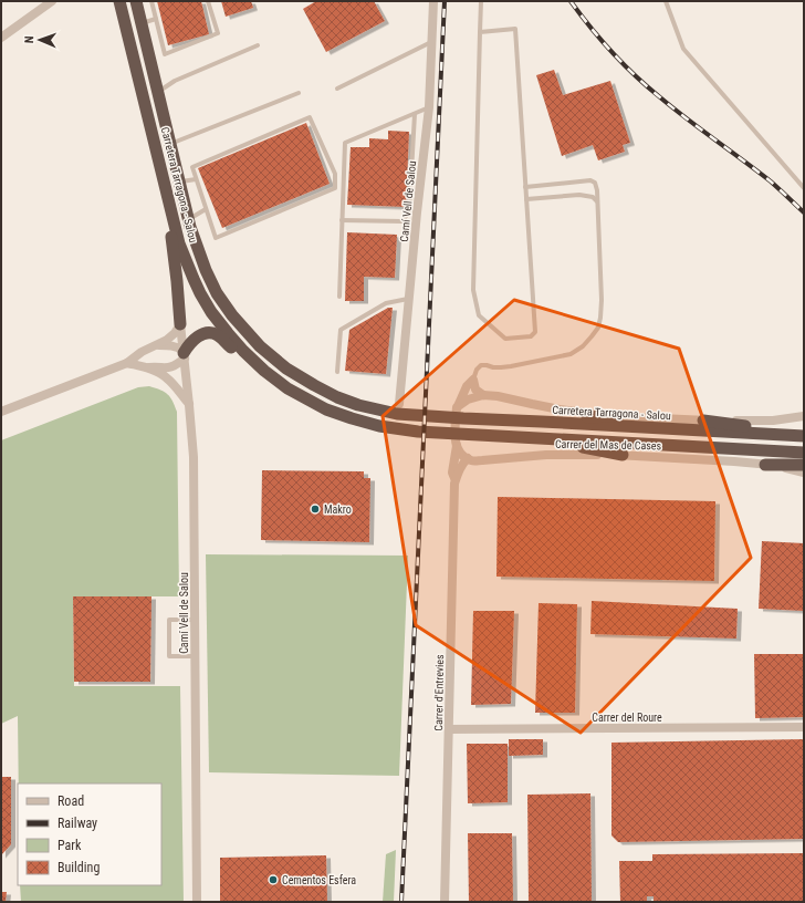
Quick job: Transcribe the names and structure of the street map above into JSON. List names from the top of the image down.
{
  "streets": {
    "highway": ["Carretera Tarragona - Salou"],
    "street": [
      "Camí Vell de Salou",
      "Carrer del Mas de Cases",
      "Carrer d'Entrevies",
      "Carrer del Roure"
    ]
  },
  "crossings": [
    ["Carretera Tarragona - Salou", "Camí Vell de Salou"],
    ["Carrer del Mas de Cases", "Carrer d'Entrevies"],
    ["Carrer d'Entrevies", "Carrer del Roure"]
  ],
  "places": ["Makro", "Cementos Esfera"],
  "legend": [
    "Road",
    "Railway",
    "Park",
    "Building"
  ],
  "north": "left"
}
